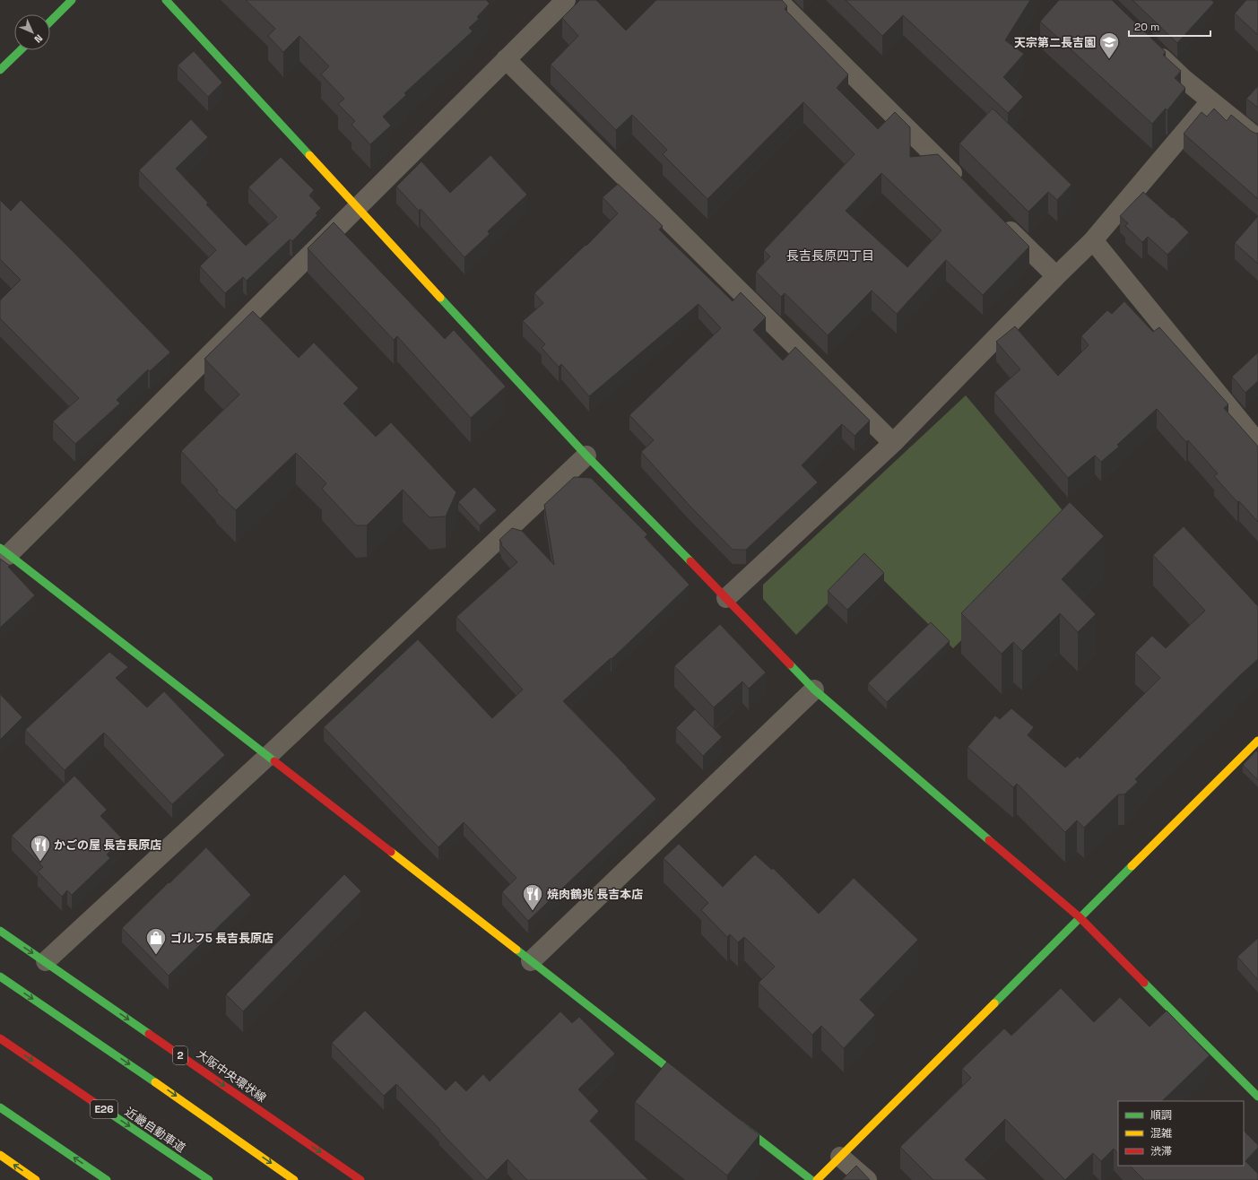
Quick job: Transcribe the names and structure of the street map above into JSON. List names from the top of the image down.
{
  "streets": {
    "main road": [
      "2",
      "大阪中央環状線",
      "E26",
      "近畿自動車道"
    ]
  },
  "districts": ["長吉長原四丁目"],
  "places": {
    "school or university": ["天宗第二長吉園"],
    "restaurant": ["かごの屋 長吉長原店", "焼肉鶴兆 長吉本店"],
    "shop": ["ゴルフ5 長吉長原店"]
  },
  "legend": ["順調", "混雑", "渋滞"],
  "scale_bar": "20 m",
  "north": "bottom right"
}
